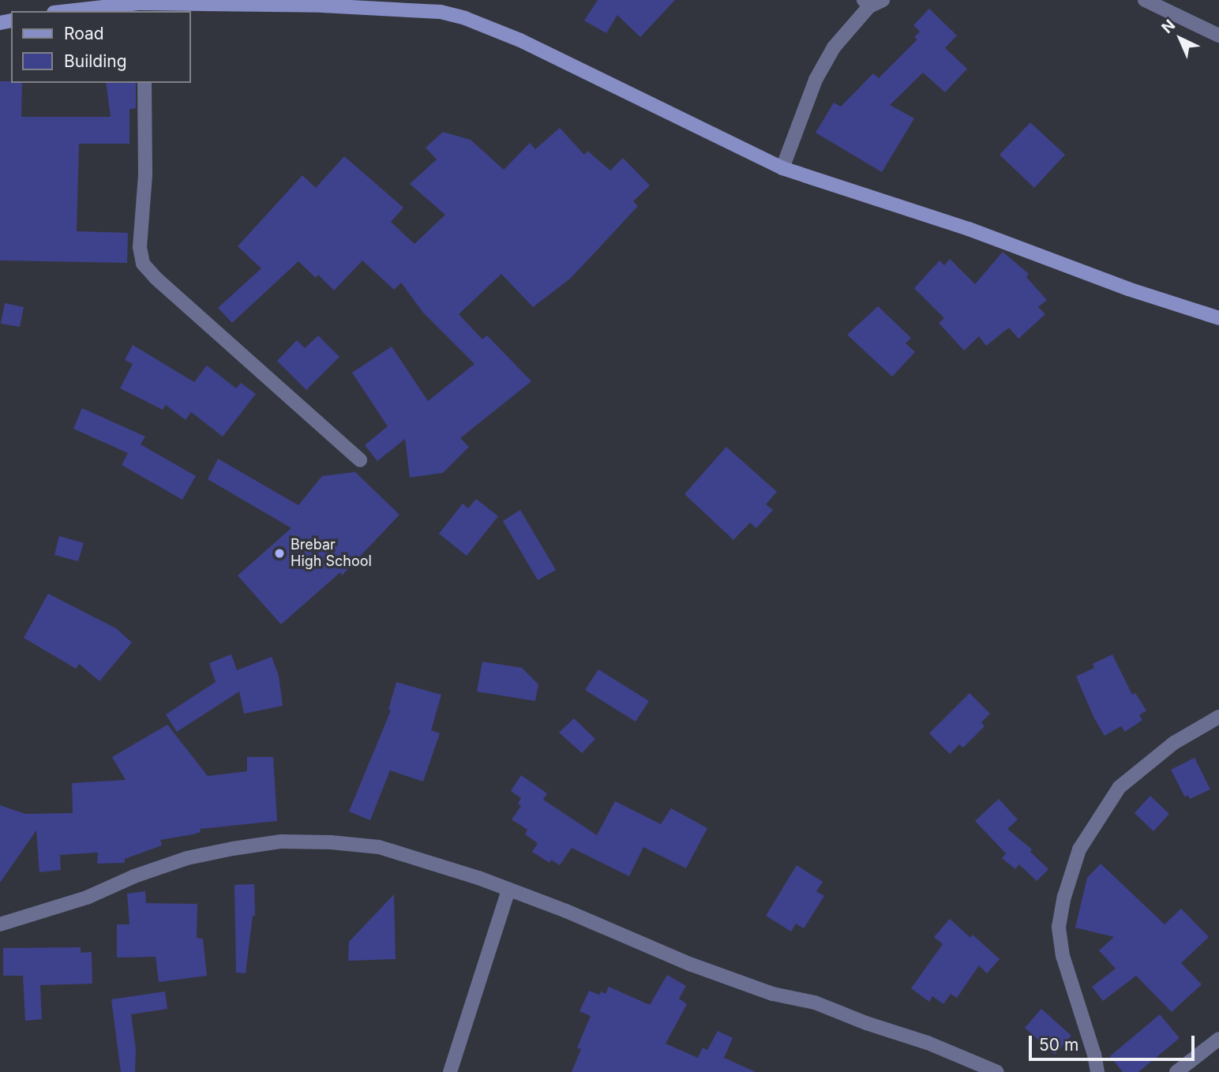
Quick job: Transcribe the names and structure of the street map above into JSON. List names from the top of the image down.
{
  "places": ["Brebar High School"],
  "legend": ["Road", "Building"],
  "scale_bar": "50 m",
  "north": "top left"
}
